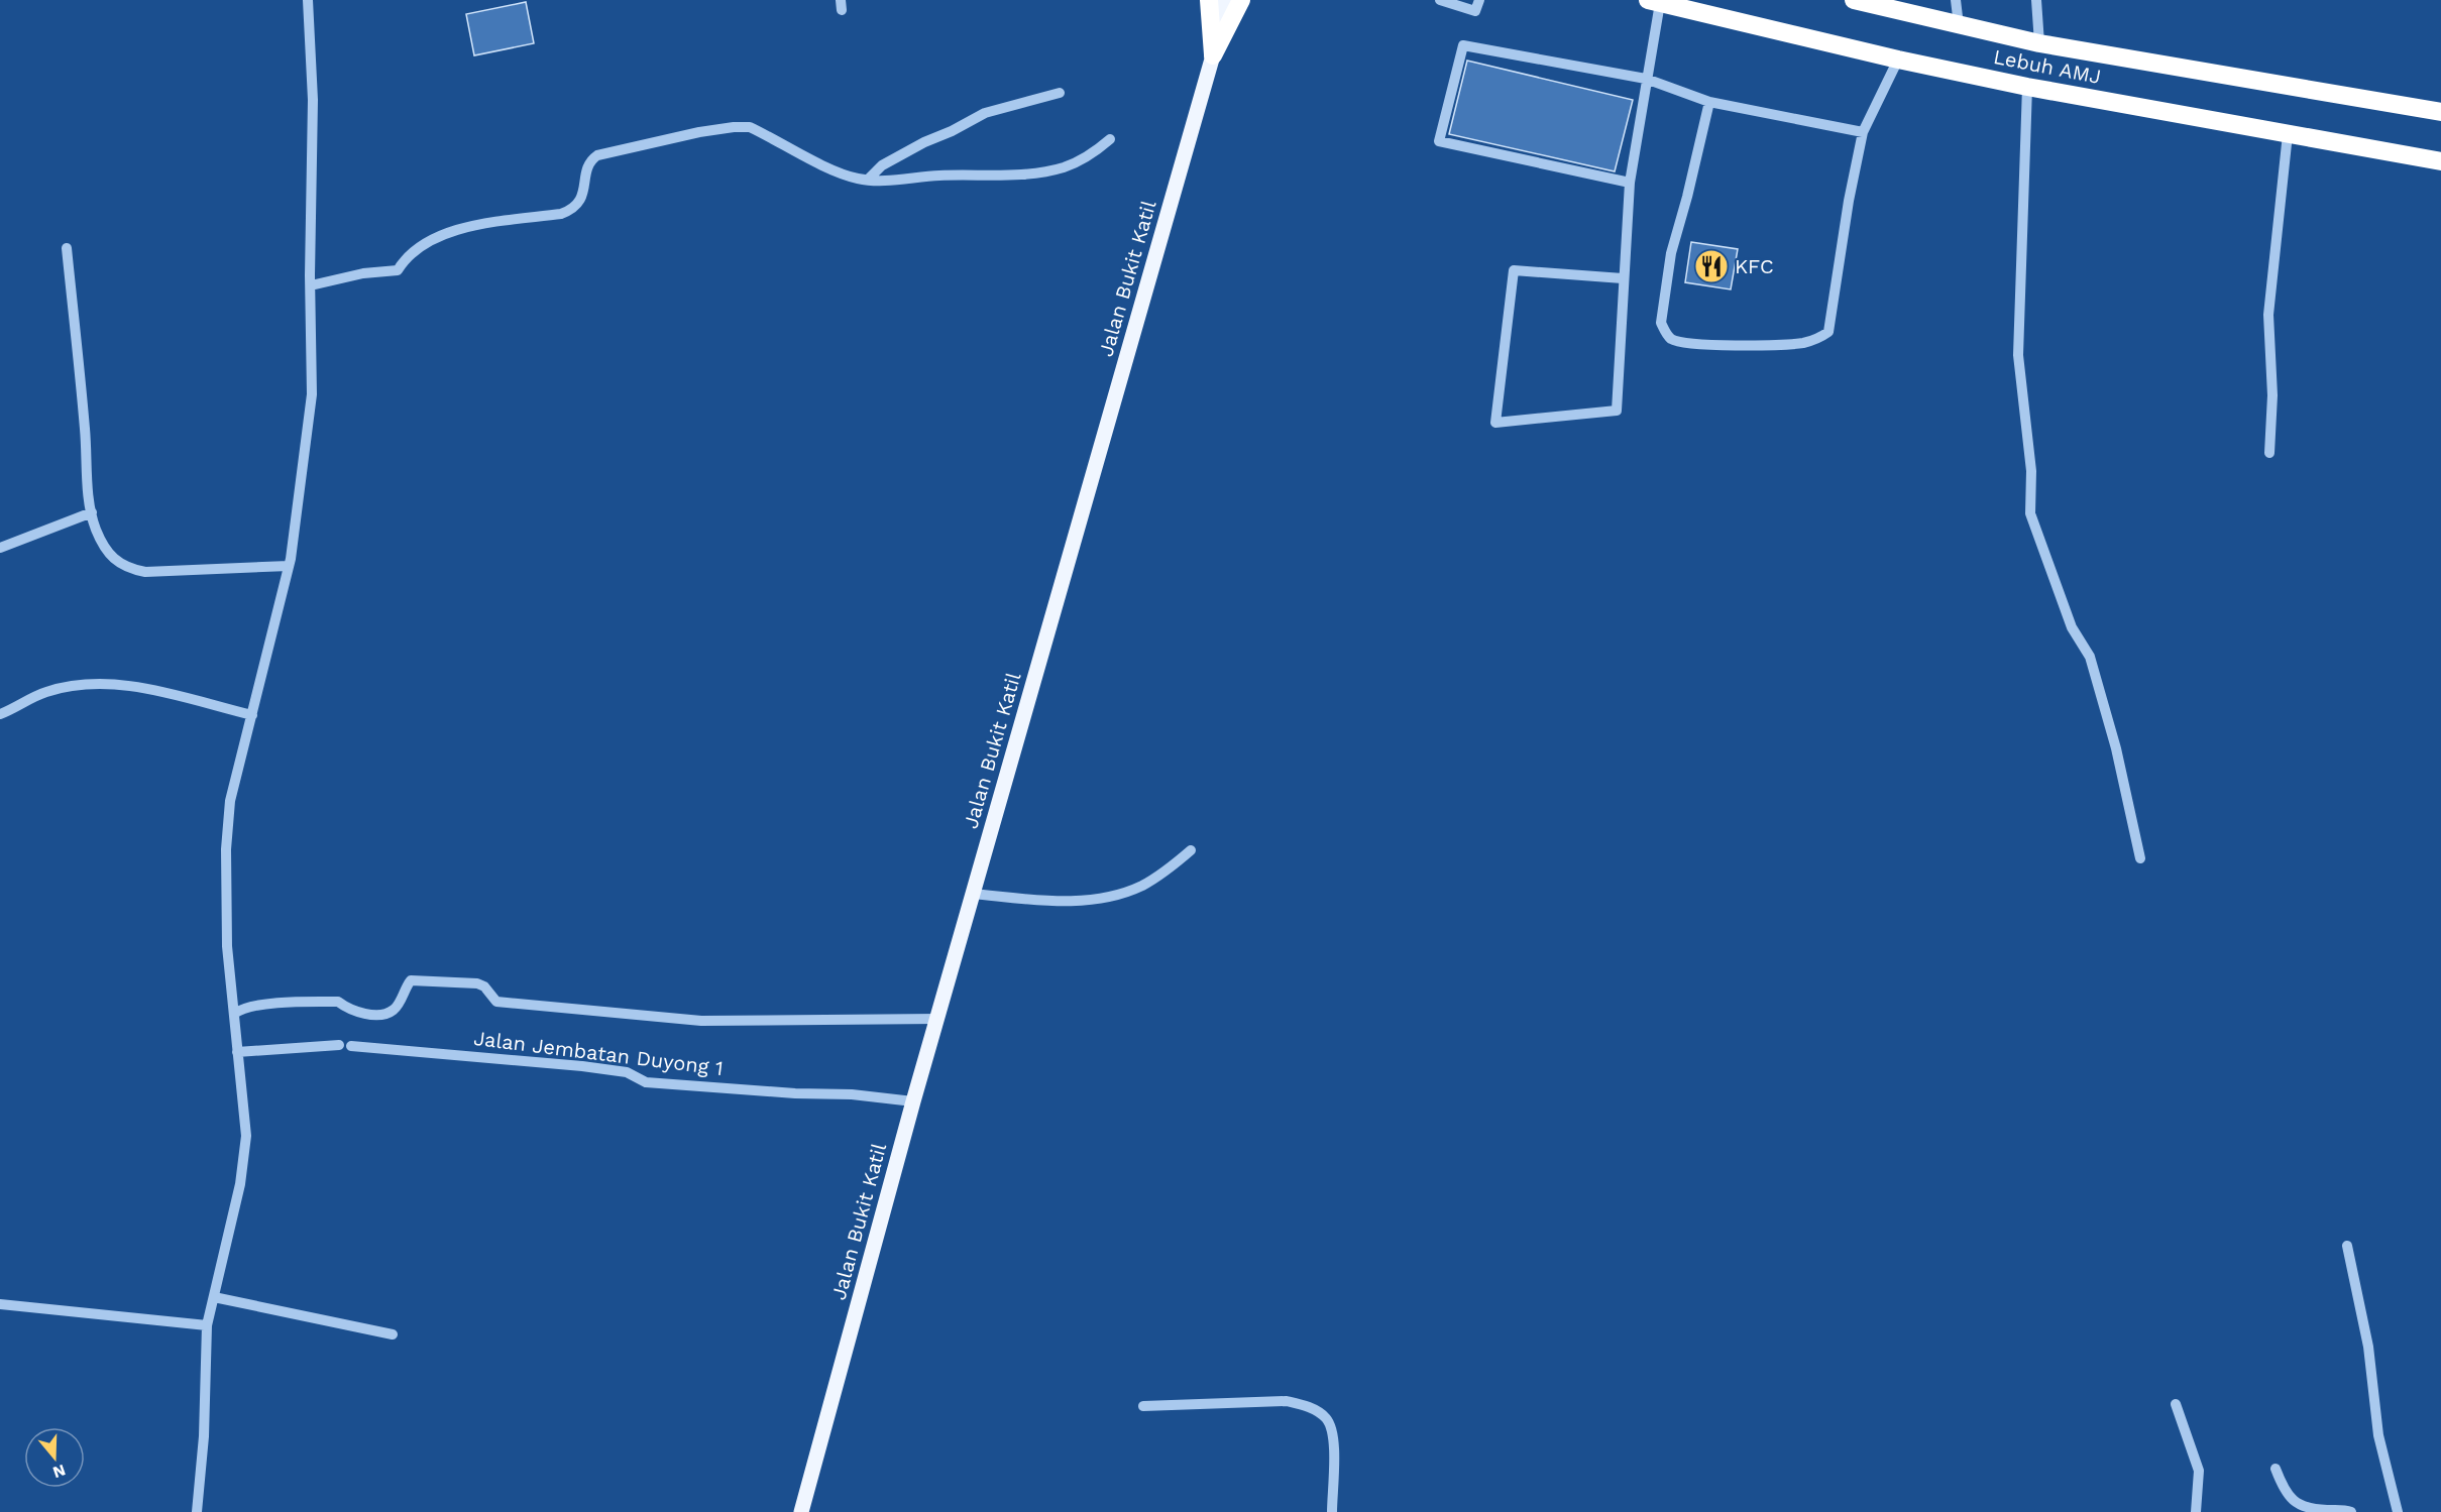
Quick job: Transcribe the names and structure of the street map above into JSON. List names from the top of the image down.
{
  "streets": {
    "highway": ["Lebuh AMJ"],
    "main road": ["Jalan Bukit Katil"],
    "street": ["Jalan Jembatan Duyong 1"]
  },
  "crossings": [
    ["Jalan Bukit Katil", "Jalan Jembatan Duyong 1"]
  ],
  "places": {
    "restaurant": ["KFC"]
  },
  "north": "bottom"
}
